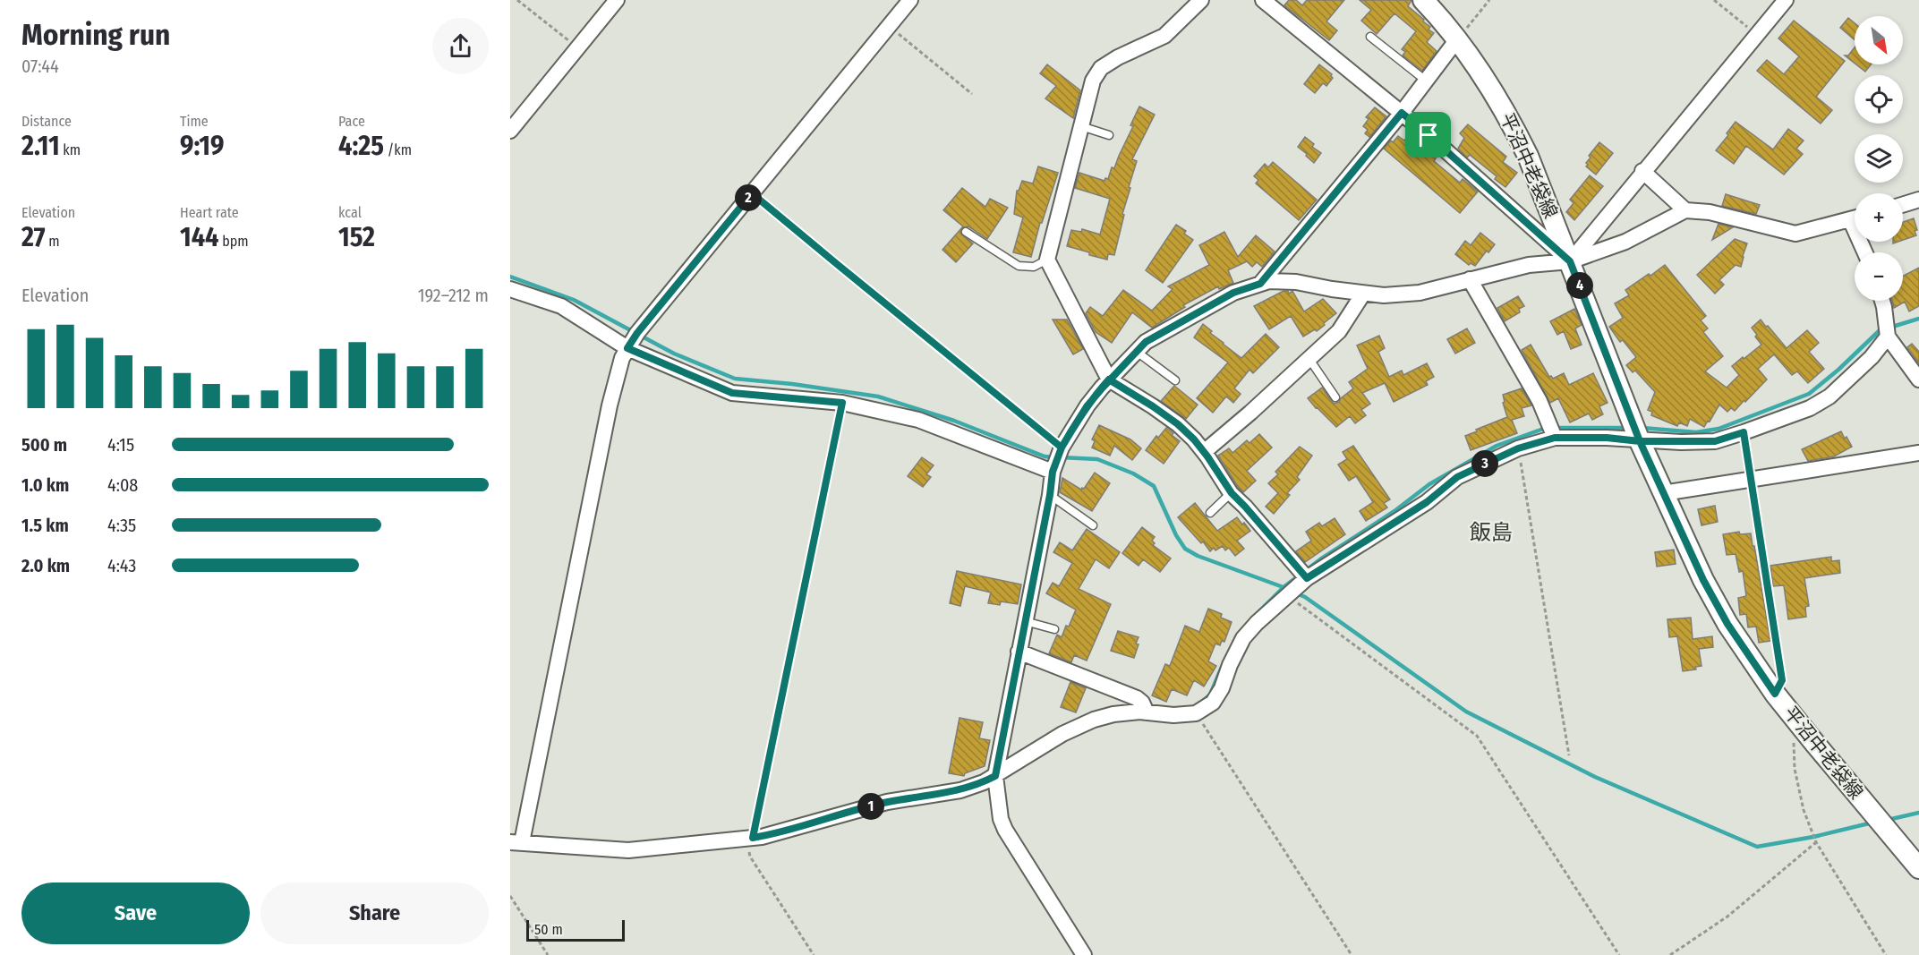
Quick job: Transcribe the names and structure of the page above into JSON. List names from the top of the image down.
{
  "streets": {
    "main road": ["平沼中老袋線"]
  },
  "districts": ["飯島"],
  "scale_bar": "50 m",
  "north": "bottom right",
  "page": {
    "heading": ["Morning run", "07:44"],
    "map_buttons": ["+", "−"],
    "stats": [
      ["Distance", "2.11 km"],
      ["Time", "9:19"],
      ["Pace", "4:25 /km"],
      ["Elevation", "27 m"],
      ["Heart rate", "144 bpm"],
      ["kcal", "152"]
    ],
    "pins": [
      "2",
      "4",
      "3",
      "1"
    ],
    "chart": ["Elevation", "192–212 m"],
    "list": [
      {
        "name": "500 m",
        "note": "4:15"
      },
      {
        "name": "1.0 km",
        "note": "4:08"
      },
      {
        "name": "1.5 km",
        "note": "4:35"
      },
      {
        "name": "2.0 km",
        "note": "4:43"
      }
    ],
    "buttons": ["Save", "Share"],
    "scale": "50 m"
  }
}
